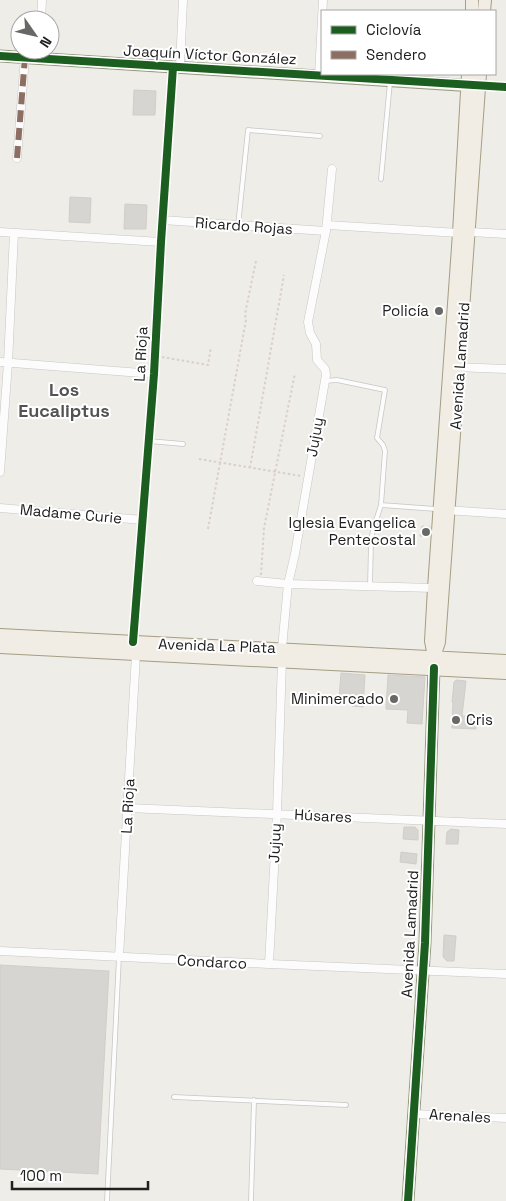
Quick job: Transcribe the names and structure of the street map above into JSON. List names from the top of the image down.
{
  "streets": {
    "main road": ["Avenida Lamadrid", "Avenida La Plata"],
    "street": [
      "Joaquín Víctor González",
      "Ricardo Rojas",
      "La Rioja",
      "Jujuy",
      "Madame Curie",
      "Húsares",
      "Condarco",
      "Arenales"
    ]
  },
  "crossings": [
    ["Joaquín Víctor González", "La Rioja"],
    ["Joaquín Víctor González", "Avenida Lamadrid"],
    ["Ricardo Rojas", "La Rioja"],
    ["Ricardo Rojas", "Avenida Lamadrid"],
    ["La Rioja", "Madame Curie"],
    ["La Rioja", "Avenida La Plata"],
    ["La Rioja", "Húsares"],
    ["La Rioja", "Condarco"],
    ["Avenida Lamadrid", "Avenida La Plata"],
    ["Avenida Lamadrid", "Húsares"],
    ["Avenida Lamadrid", "Condarco"],
    ["Avenida Lamadrid", "Arenales"],
    ["Jujuy", "Avenida La Plata"],
    ["Jujuy", "Húsares"],
    ["Jujuy", "Condarco"]
  ],
  "districts": ["Los Eucaliptus"],
  "places": [
    "Policía",
    "Iglesia Evangelica Pentecostal",
    "Minimercado",
    "Cris"
  ],
  "legend": ["Ciclovía", "Sendero"],
  "scale_bar": "100 m",
  "north": "bottom right"
}
